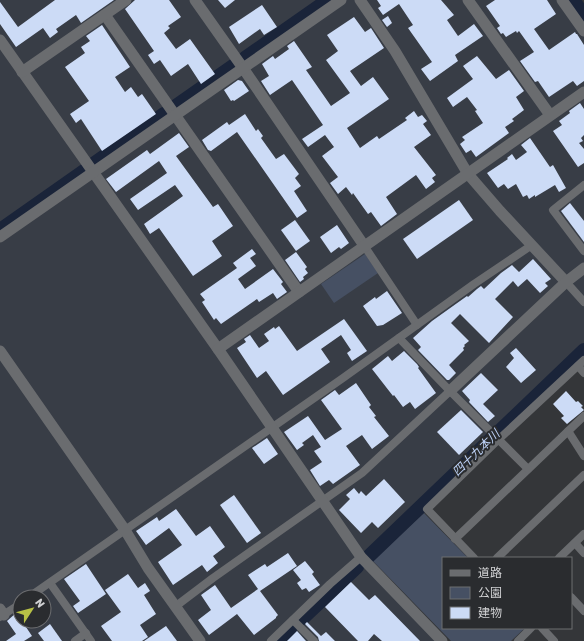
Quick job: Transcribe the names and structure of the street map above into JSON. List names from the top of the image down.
{
  "water": ["四十九本川"],
  "legend": ["道路", "公園", "建物"],
  "north": "top right"
}
